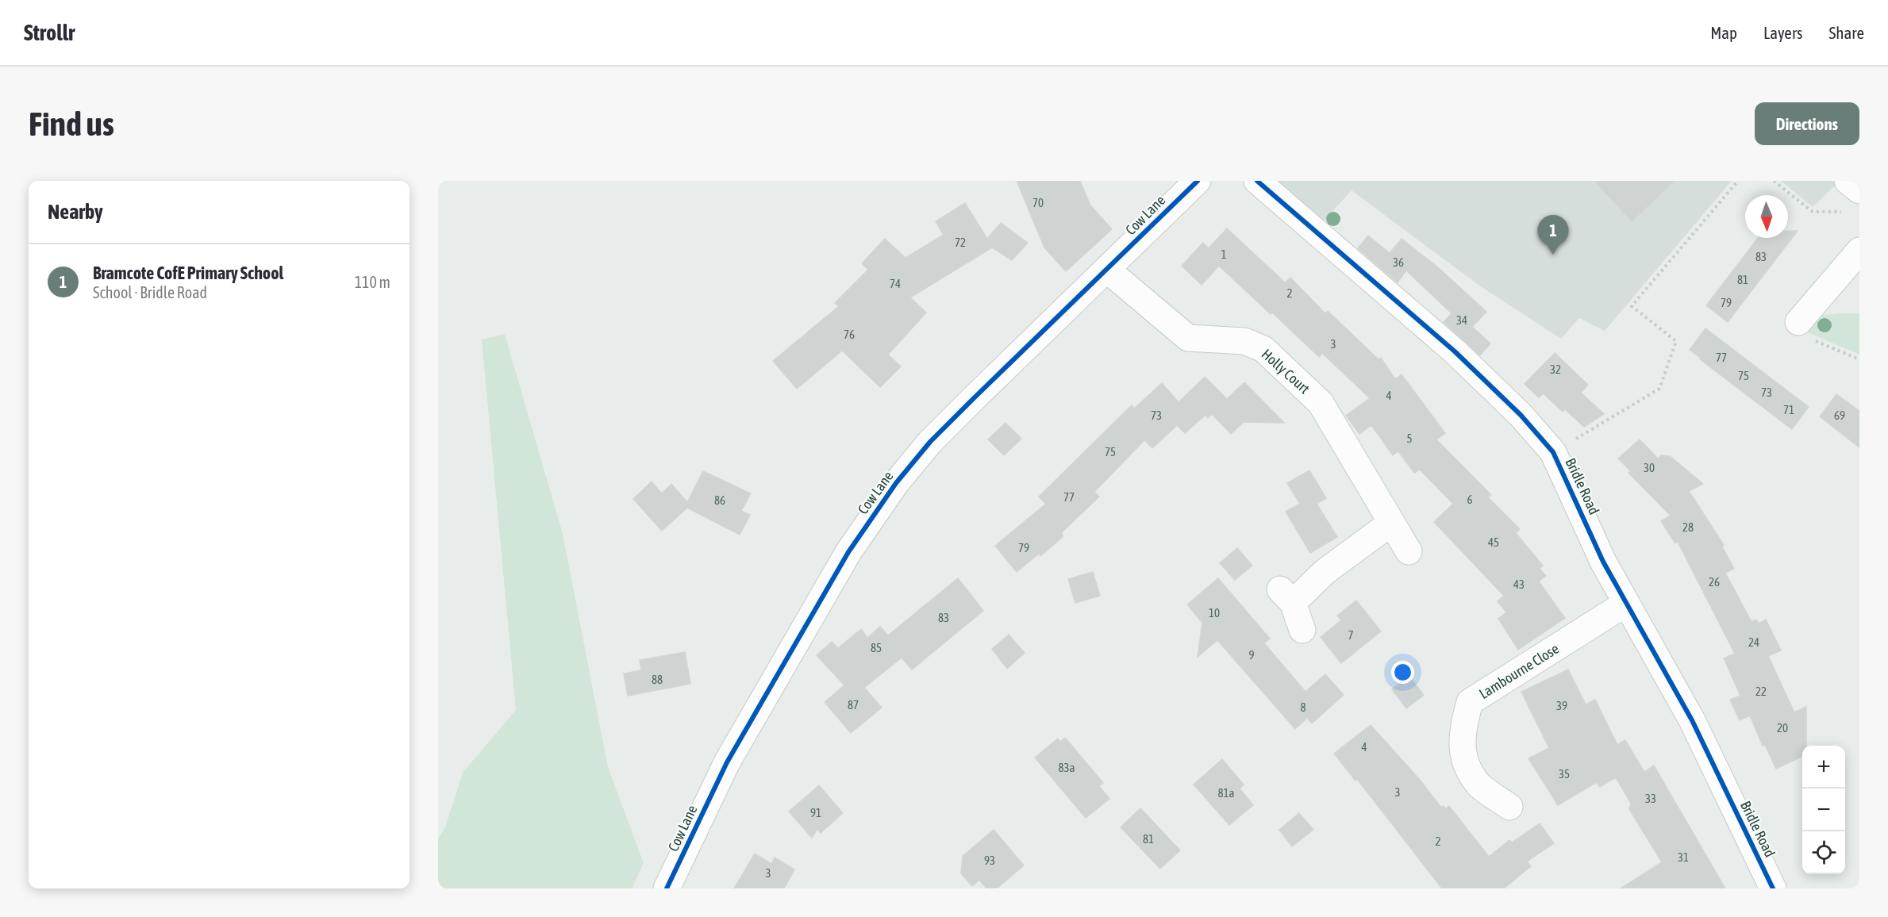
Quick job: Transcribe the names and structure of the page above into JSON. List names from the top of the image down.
{
  "streets": {
    "street": [
      "Cow Lane",
      "Holly Court",
      "Bridle Road",
      "Lambourne Close"
    ]
  },
  "crossings": [
    ["Cow Lane", "Holly Court"],
    ["Bridle Road", "Lambourne Close"]
  ],
  "house_numbers": [
    "70",
    "72",
    "1",
    "83",
    "36",
    "81",
    "74",
    "2",
    "79",
    "34",
    "76",
    "3",
    "77",
    "32",
    "75",
    "73",
    "4",
    "71",
    "73",
    "69",
    "5",
    "75",
    "30",
    "77",
    "6",
    "86",
    "28",
    "45",
    "79",
    "26",
    "43",
    "10",
    "83",
    "7",
    "24",
    "85",
    "9",
    "88",
    "22",
    "87",
    "39",
    "8",
    "20",
    "4",
    "83a",
    "35",
    "3",
    "81a",
    "33",
    "91",
    "81",
    "2",
    "31",
    "93",
    "3"
  ],
  "north": "bottom",
  "page": {
    "header": "Strollr",
    "nav": ["Map", "Layers", "Share"],
    "buttons": "Directions",
    "title": "Find us",
    "heading": "Nearby",
    "pins": "1",
    "list": [
      {
        "mark": "1",
        "name": "Bramcote CofE Primary School",
        "note": "School · Bridle Road",
        "value": "110 m"
      }
    ],
    "map_buttons": ["+", "−"]
  }
}
